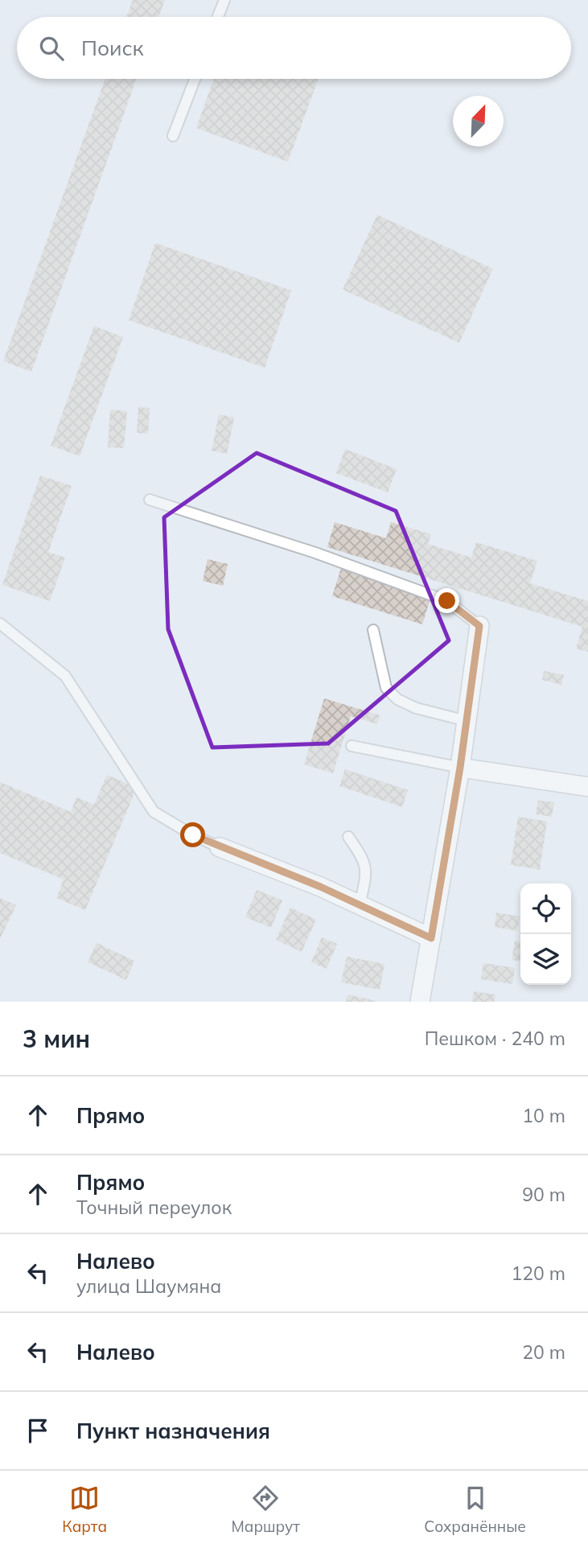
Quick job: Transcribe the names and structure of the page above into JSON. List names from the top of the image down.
{
  "north": "top right",
  "page": {
    "search": "Поиск",
    "heading": ["3 мин", "Пешком · 240 m"],
    "list": [
      ["Прямо", "10 m"],
      ["Прямо", "Точный переулок", "90 m"],
      ["Налево", "улица Шаумяна", "120 m"],
      ["Налево", "20 m"],
      "Пункт назначения"
    ],
    "nav": ["Карта", "Маршрут", "Сохранённые"]
  }
}
